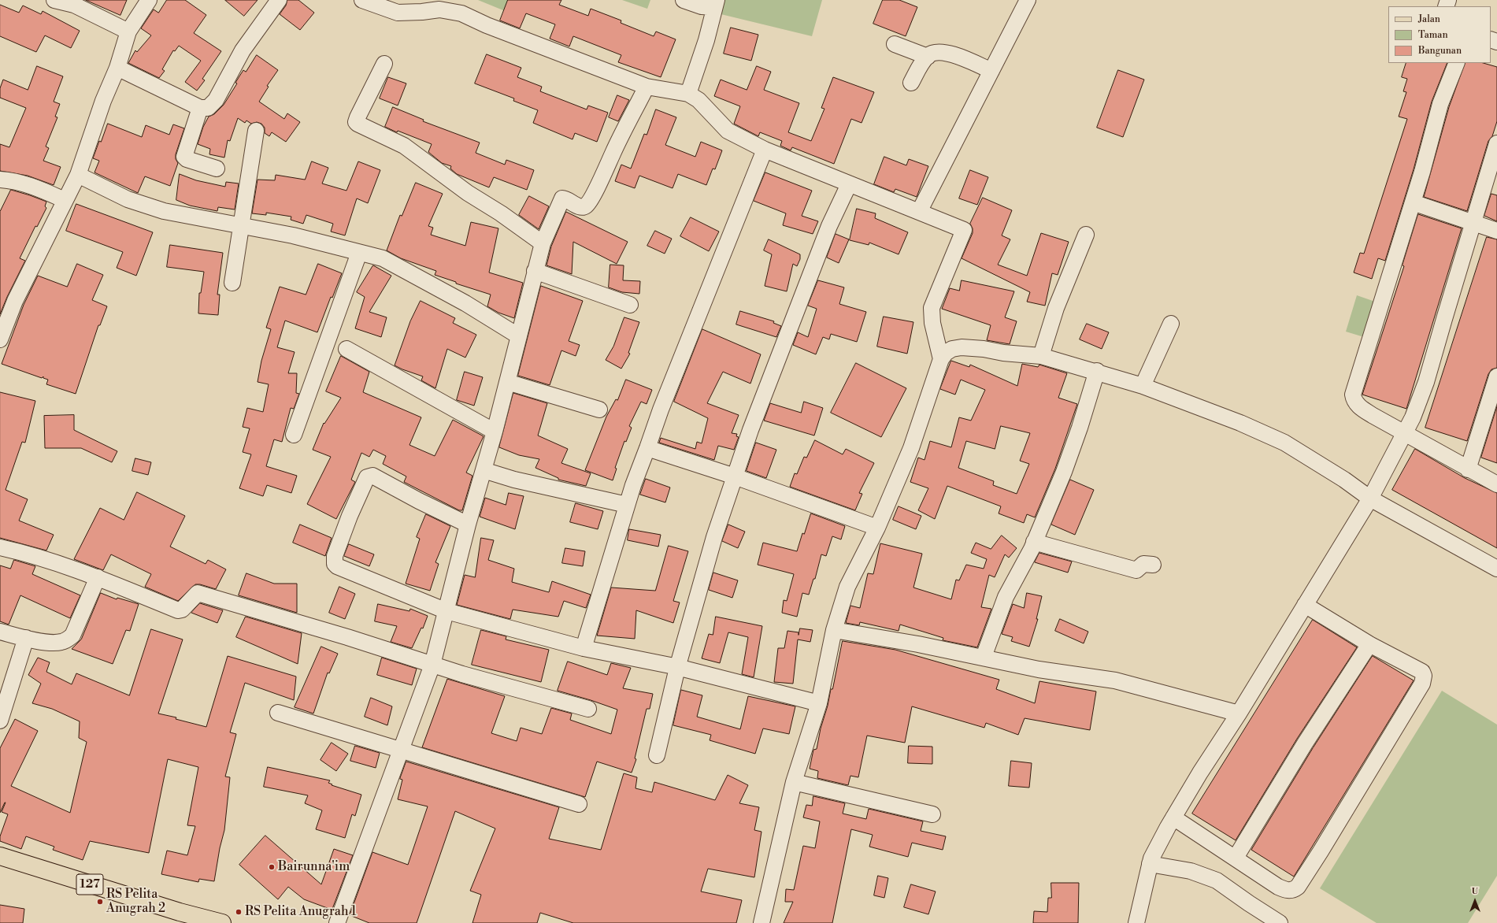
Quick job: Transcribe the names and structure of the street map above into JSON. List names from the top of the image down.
{
  "streets": {
    "main road": ["127"]
  },
  "places": ["Bairunna'im", "RS Pelita Anugrah 2", "RS Pelita Anugrah 1"],
  "legend": ["Jalan", "Taman", "Bangunan"],
  "north": "top"
}
